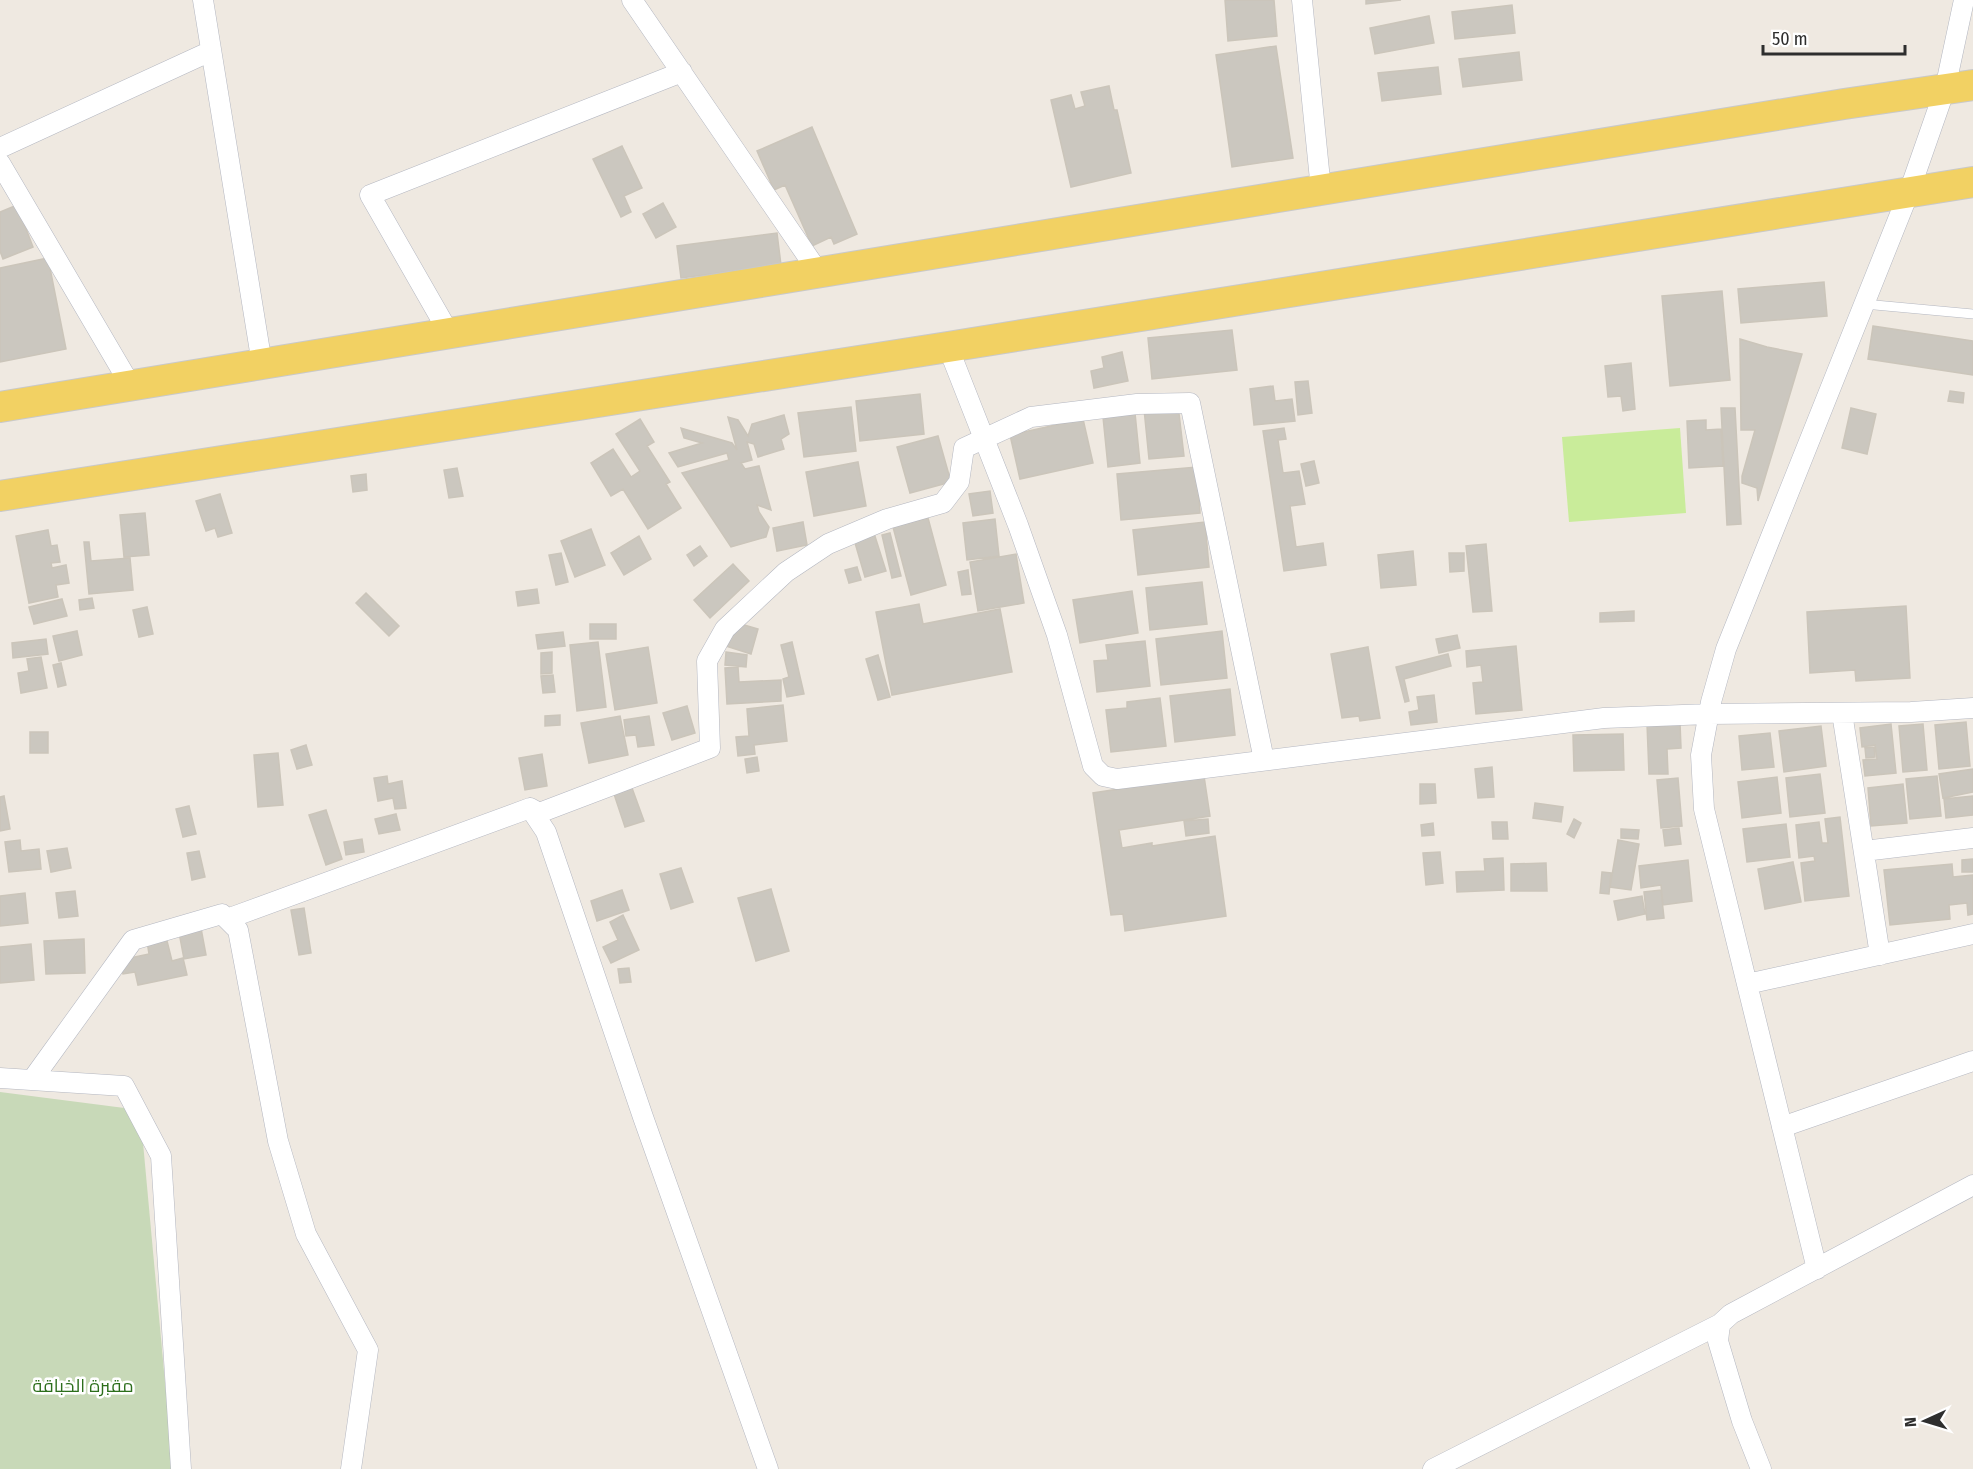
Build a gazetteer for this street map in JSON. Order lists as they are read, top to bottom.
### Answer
{
  "parks": ["مقبرة الخباقة"],
  "scale_bar": "50 m",
  "north": "left"
}
